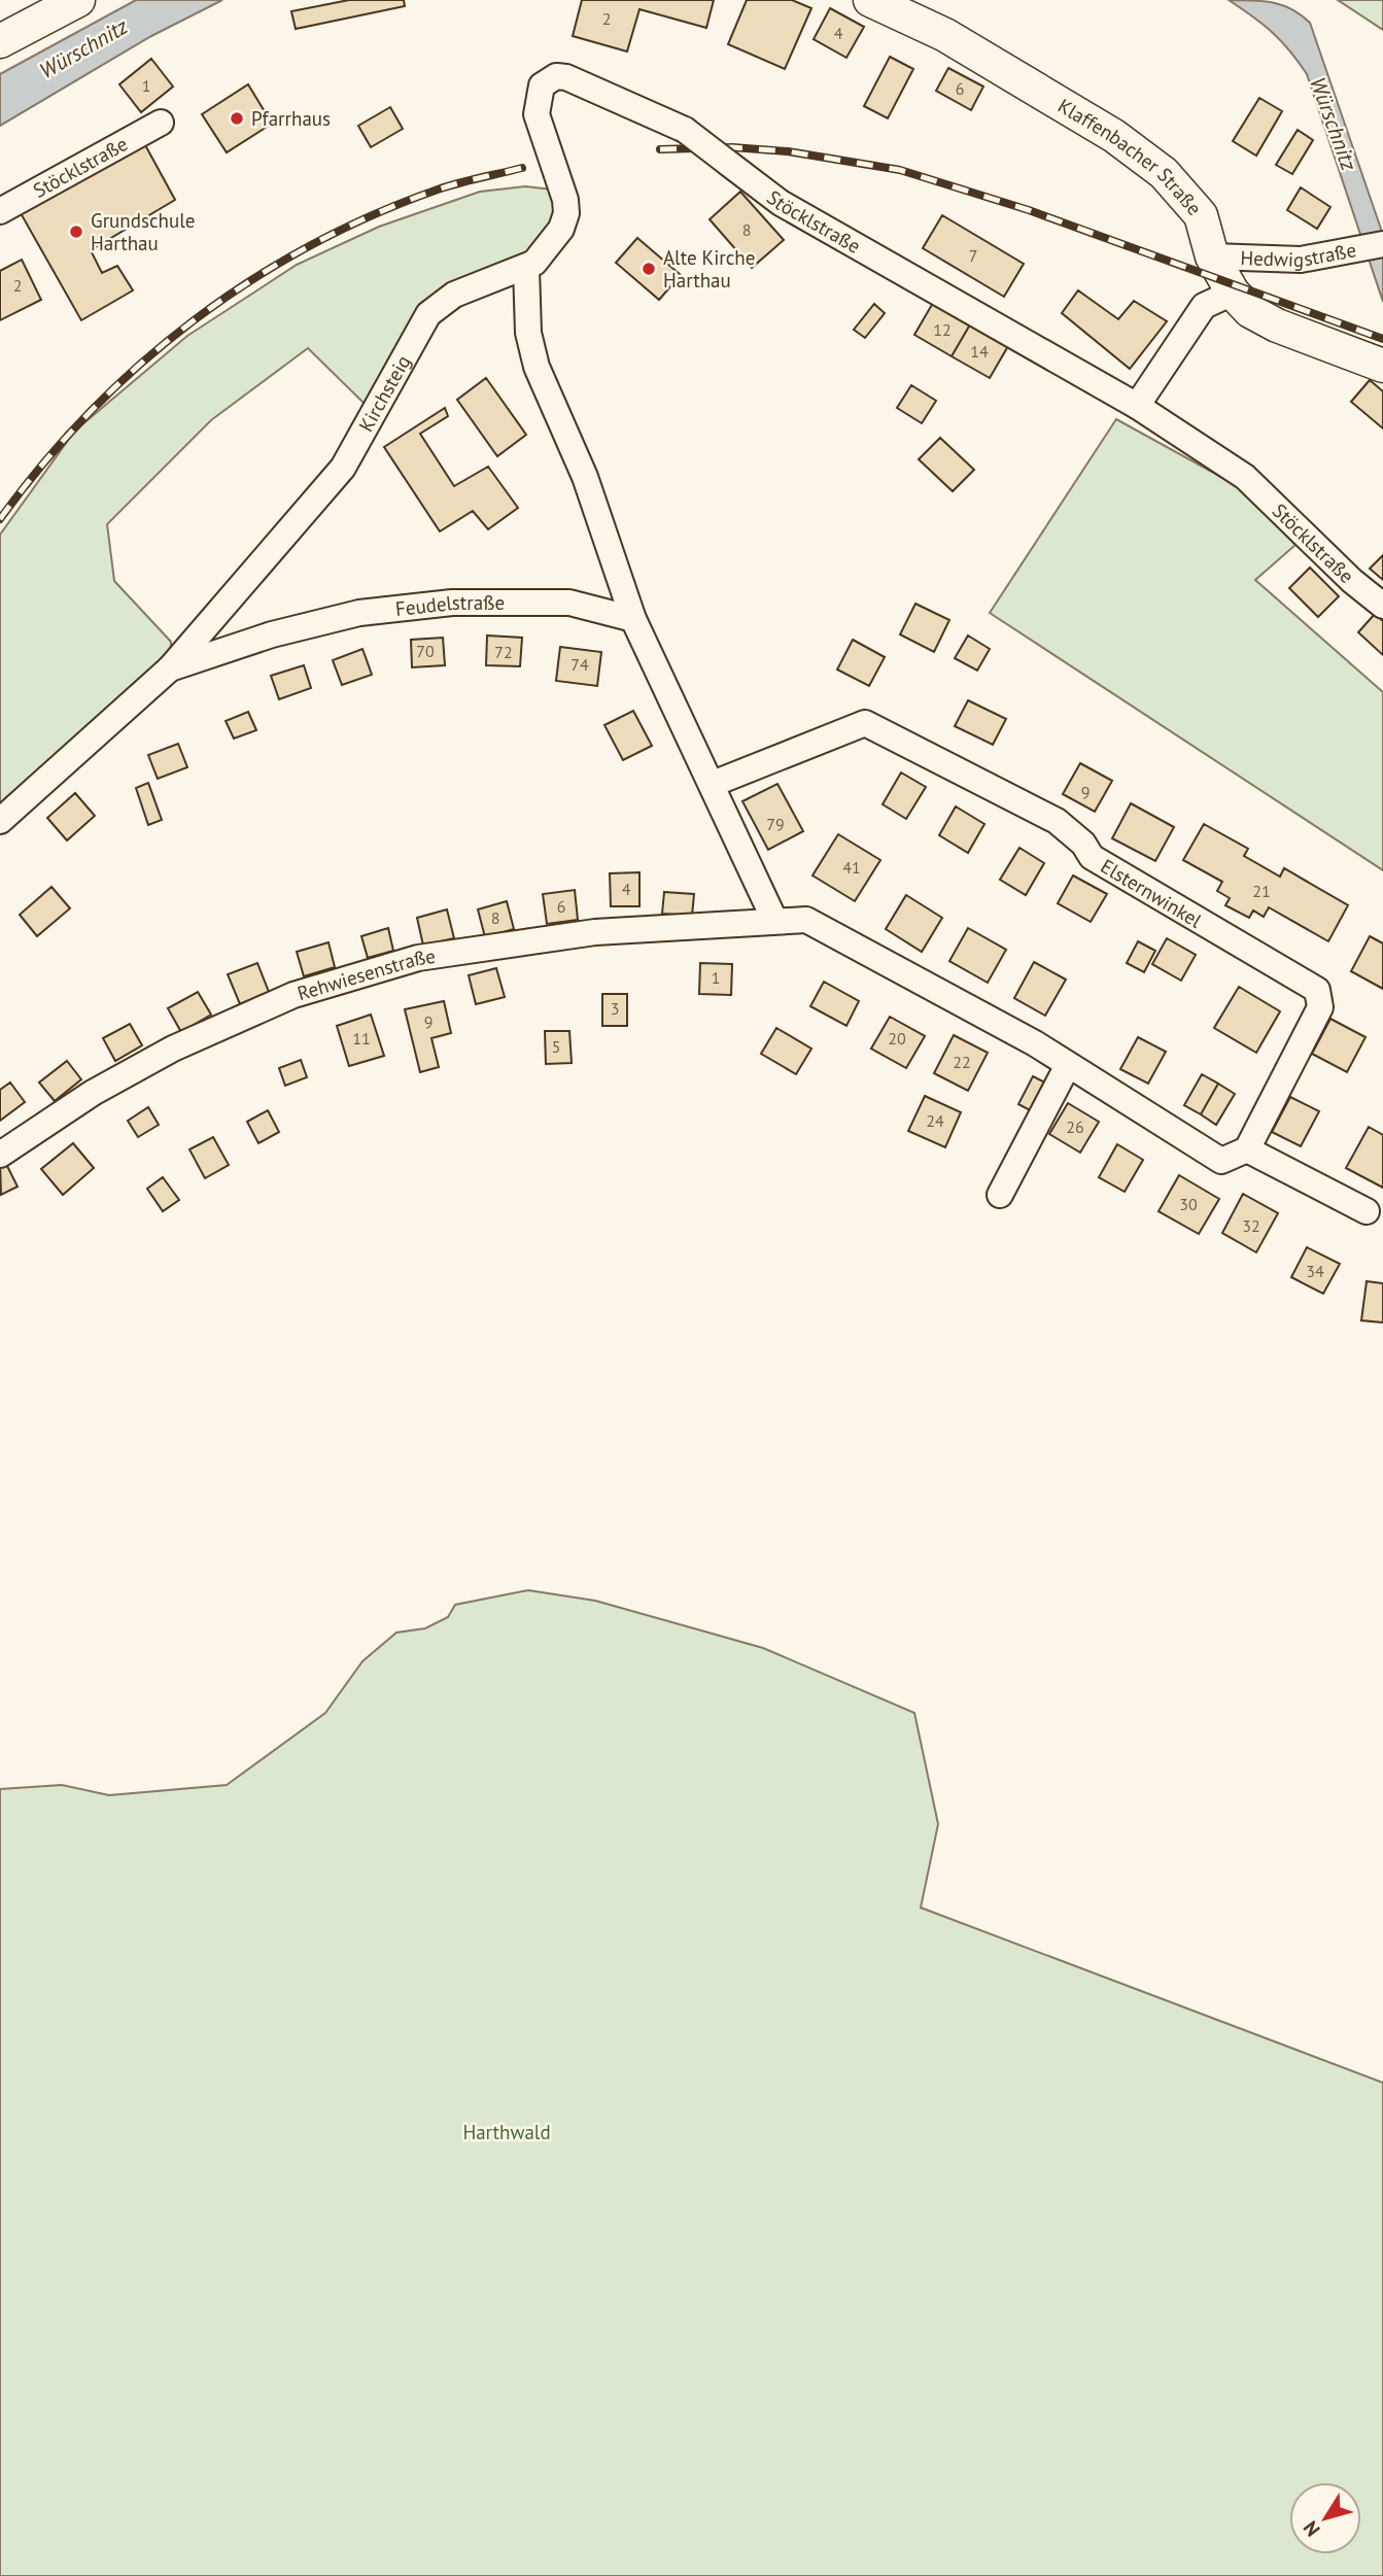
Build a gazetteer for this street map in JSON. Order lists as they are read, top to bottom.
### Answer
{
  "streets": {
    "main road": ["Klaffenbacher Straße"],
    "street": [
      "Stöcklstraße",
      "Hedwigstraße",
      "Kirchsteig",
      "Feudelstraße",
      "Elsternwinkel",
      "Rehwiesenstraße"
    ]
  },
  "crossings": [
    ["Klaffenbacher Straße", "Hedwigstraße"],
    ["Stöcklstraße", "Kirchsteig"],
    ["Kirchsteig", "Feudelstraße"]
  ],
  "water": ["Würschnitz"],
  "parks": ["Harthwald"],
  "places": ["Pfarrhaus", "Grundschule Harthau", "Alte Kirche Harthau"],
  "house_numbers": [
    "2",
    "4",
    "1",
    "6",
    "8",
    "7",
    "2",
    "12",
    "14",
    "70",
    "72",
    "74",
    "9",
    "79",
    "41",
    "4",
    "21",
    "6",
    "8",
    "1",
    "3",
    "9",
    "11",
    "20",
    "5",
    "22",
    "24",
    "26",
    "30",
    "32",
    "34"
  ],
  "north": "bottom left"
}
